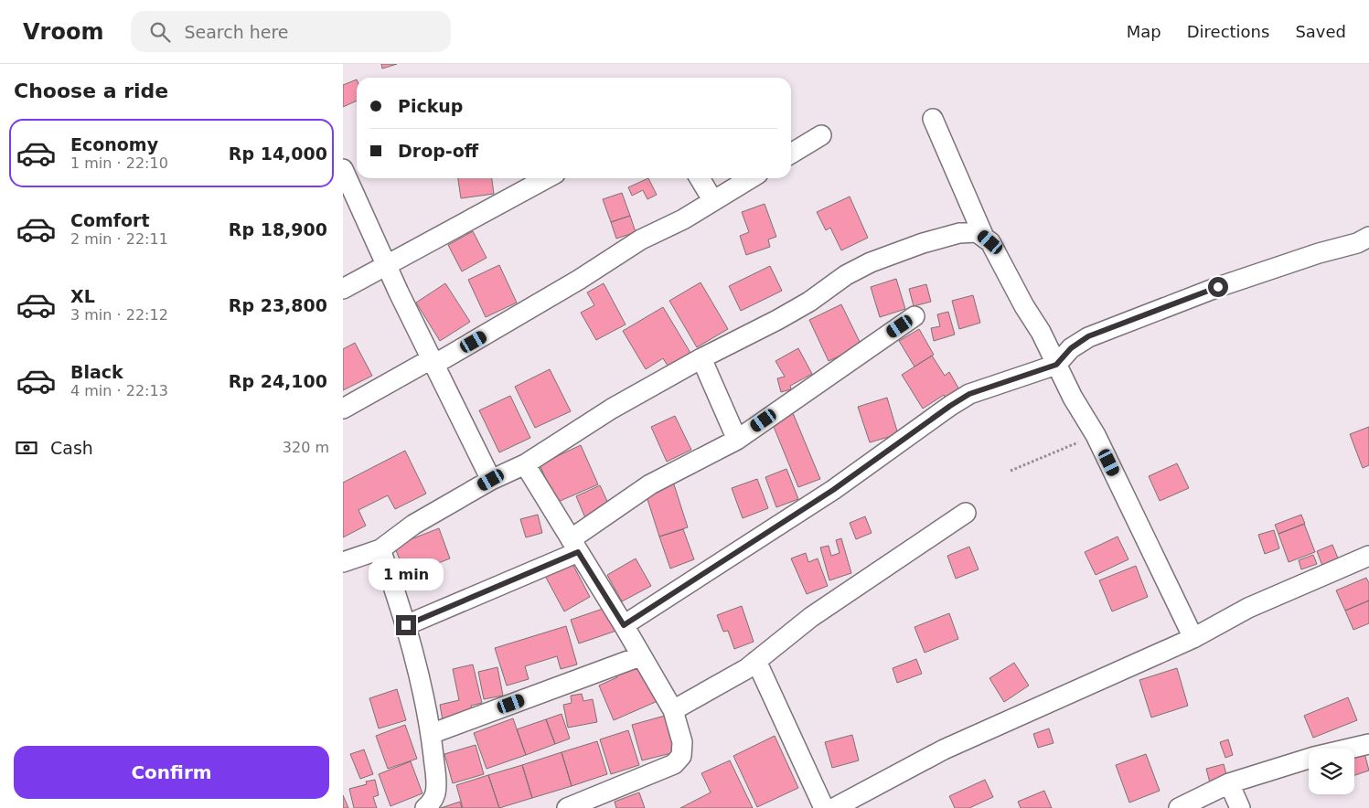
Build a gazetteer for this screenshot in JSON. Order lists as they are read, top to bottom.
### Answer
{
  "page": {
    "header": "Vroom",
    "search": "Search here",
    "nav": ["Map", "Directions", "Saved"],
    "heading": "Choose a ride",
    "banner": ["Pickup", "Drop-off"],
    "list": [
      {
        "name": "Economy",
        "note": "1 min · 22:10",
        "value": "Rp 14,000"
      },
      {
        "name": "Comfort",
        "note": "2 min · 22:11",
        "value": "Rp 18,900"
      },
      {
        "name": "XL",
        "note": "3 min · 22:12",
        "value": "Rp 23,800"
      },
      {
        "name": "Black",
        "note": "4 min · 22:13",
        "value": "Rp 24,100"
      }
    ],
    "pay": ["Cash", "320 m"],
    "bubble": "1 min",
    "buttons": "Confirm"
  }
}
